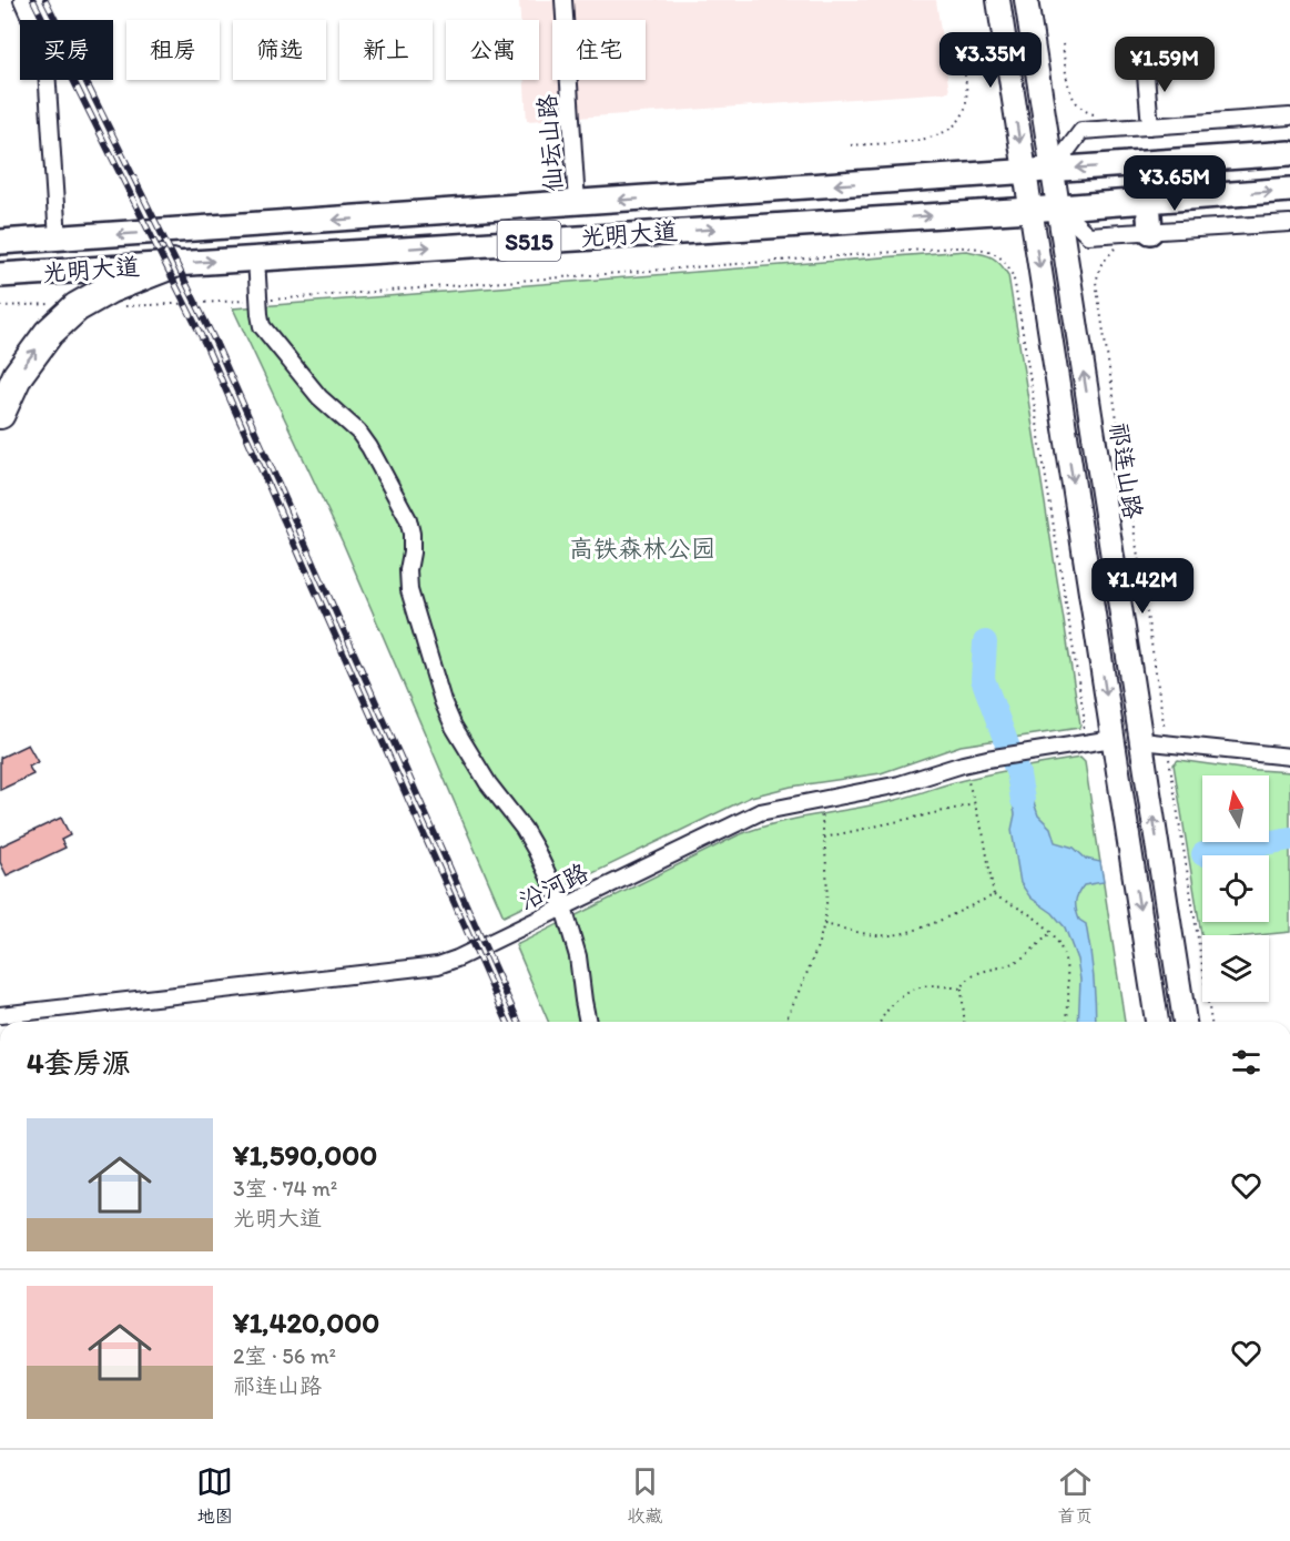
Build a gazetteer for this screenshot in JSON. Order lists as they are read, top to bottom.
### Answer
{
  "streets": {
    "main road": ["光明大道", "S515", "祁连山路"],
    "street": ["仙坛山路", "沿河路"]
  },
  "crossings": [
    ["仙坛山路", "光明大道"],
    ["光明大道", "祁连山路"]
  ],
  "parks": ["高铁森林公园"],
  "north": "top",
  "page": {
    "chip": [
      "买房",
      "租房",
      "筛选",
      "新上",
      "公寓",
      "住宅"
    ],
    "price": [
      "¥3.35M",
      "¥1.59M",
      "¥3.65M",
      "¥1.42M"
    ],
    "heading": "4套房源",
    "list": [
      {
        "name": "¥1,590,000",
        "note": "3室 · 74 m² · 光明大道"
      },
      {
        "name": "¥1,420,000",
        "note": "2室 · 56 m² · 祁连山路"
      }
    ],
    "tabs": ["地图", "收藏", "首页"]
  }
}
